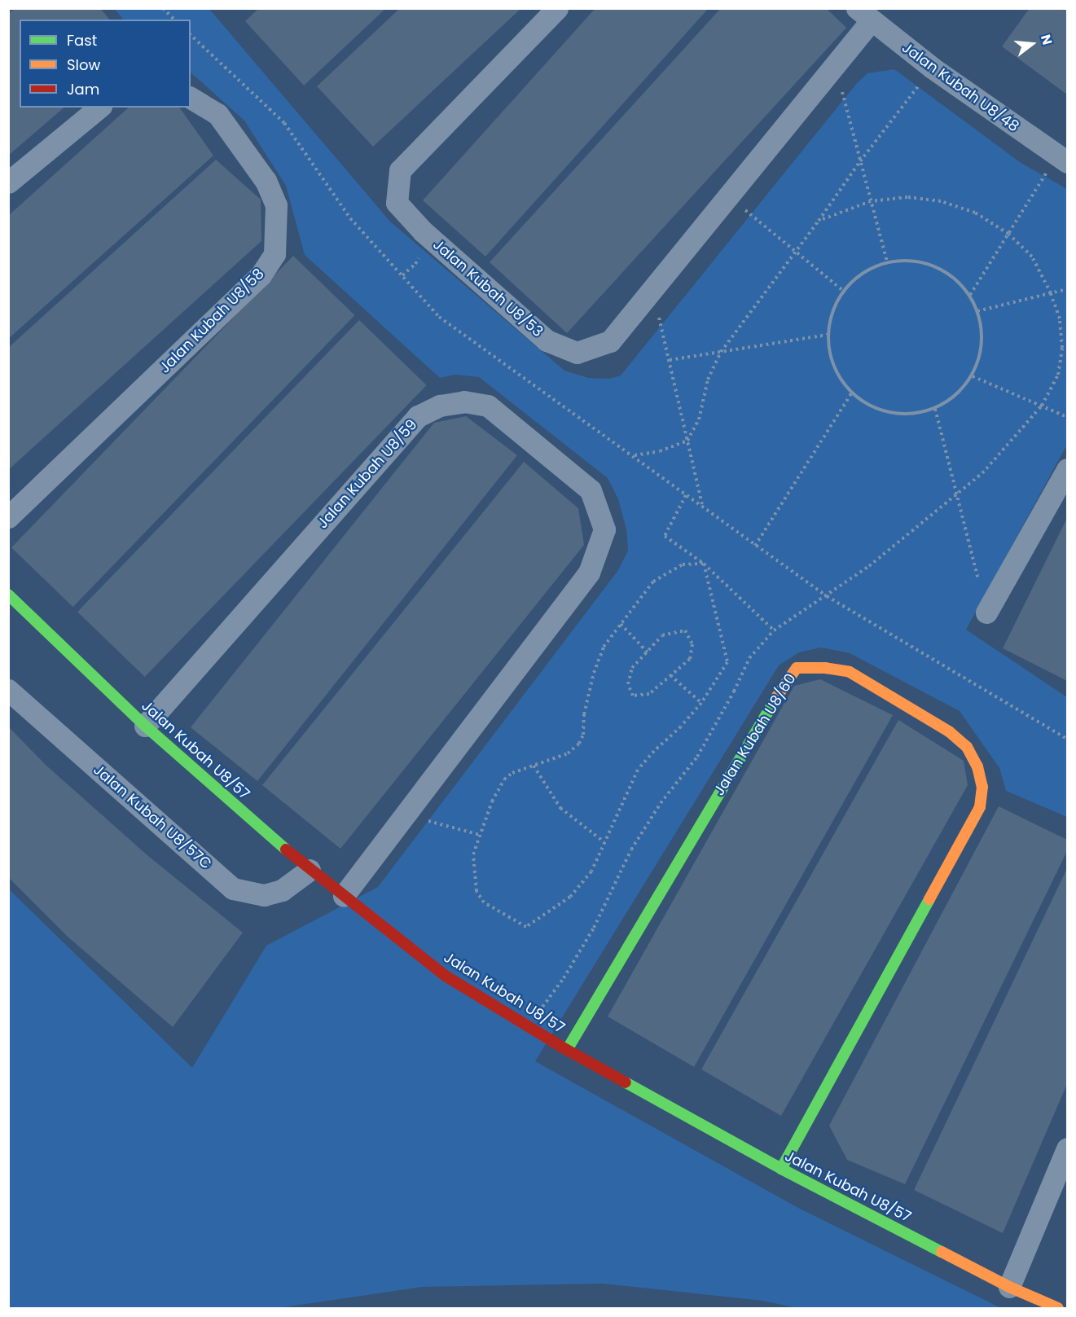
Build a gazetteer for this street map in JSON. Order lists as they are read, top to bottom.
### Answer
{
  "streets": {
    "street": [
      "Jalan Kubah U8/48",
      "Jalan Kubah U8/53",
      "Jalan Kubah U8/58",
      "Jalan Kubah U8/59",
      "Jalan Kubah U8/60",
      "Jalan Kubah U8/57",
      "Jalan Kubah U8/57C"
    ]
  },
  "crossings": [
    ["Jalan Kubah U8/48", "Jalan Kubah U8/53"],
    ["Jalan Kubah U8/59", "Jalan Kubah U8/57"],
    ["Jalan Kubah U8/60", "Jalan Kubah U8/57"],
    ["Jalan Kubah U8/57", "Jalan Kubah U8/57C"]
  ],
  "legend": ["Fast", "Slow", "Jam"],
  "north": "right"
}
